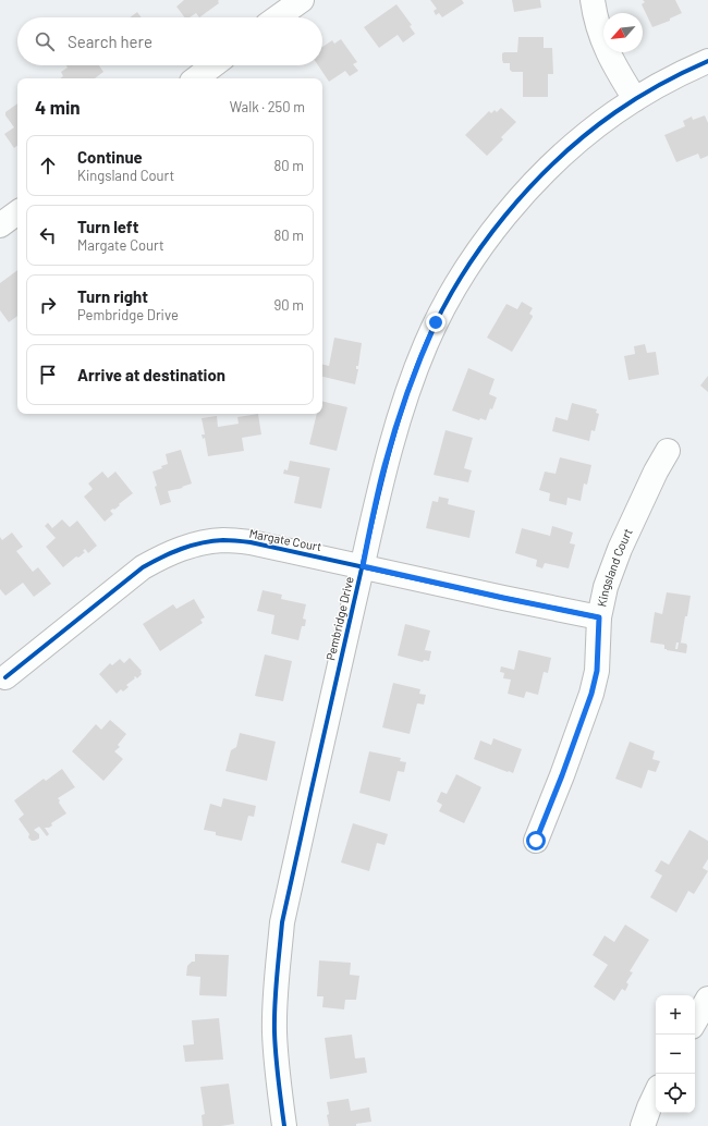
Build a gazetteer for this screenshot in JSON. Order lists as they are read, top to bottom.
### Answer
{
  "streets": {
    "street": ["Margate Court", "Kingsland Court", "Pembridge Drive"]
  },
  "crossings": [
    ["Margate Court", "Kingsland Court"],
    ["Margate Court", "Pembridge Drive"]
  ],
  "north": "bottom left",
  "page": {
    "search": "Search here",
    "heading": ["4 min", "Walk · 250 m"],
    "list": [
      ["Continue", "Kingsland Court", "80 m"],
      ["Turn left", "Margate Court", "80 m"],
      ["Turn right", "Pembridge Drive", "90 m"],
      "Arrive at destination"
    ],
    "map_buttons": ["+", "−"]
  }
}
